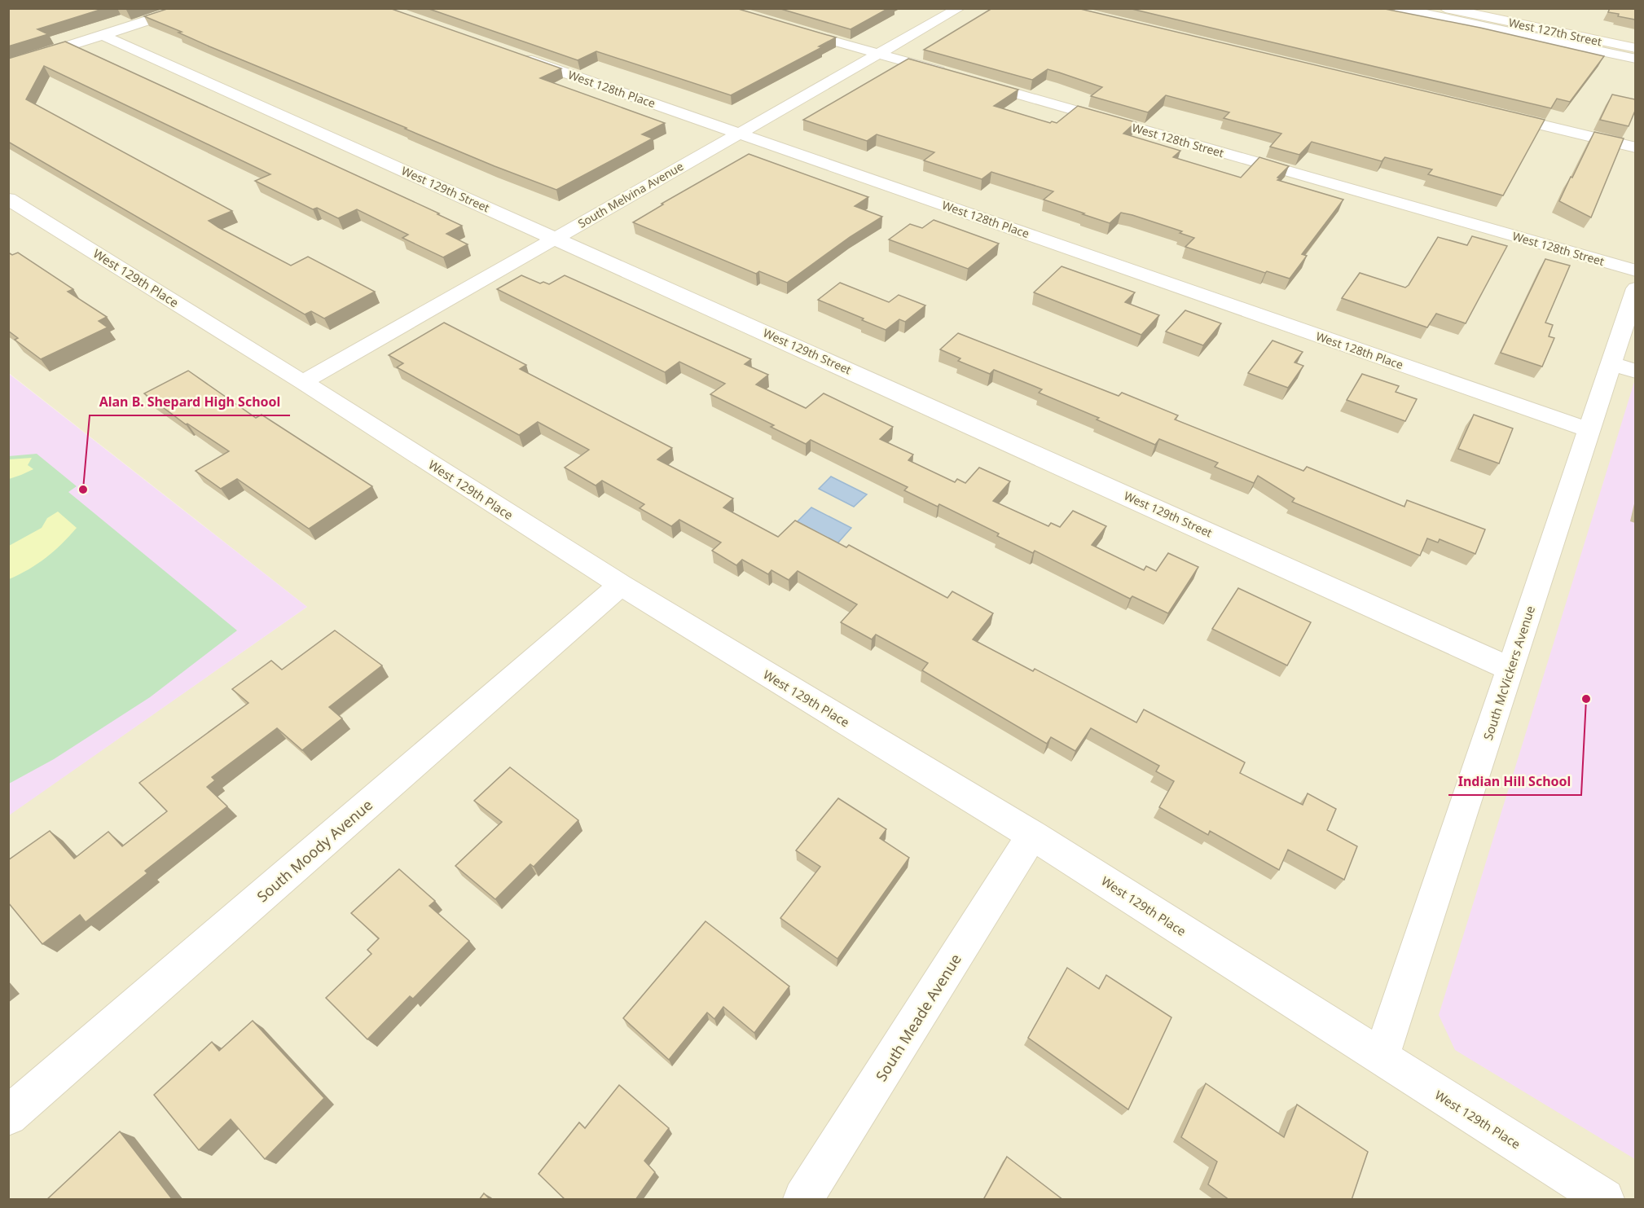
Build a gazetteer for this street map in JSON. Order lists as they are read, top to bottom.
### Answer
{
  "streets": {
    "street": [
      "West 127th Street",
      "West 128th Place",
      "West 128th Street",
      "West 129th Street",
      "South Melvina Avenue",
      "West 129th Place",
      "South McVickers Avenue",
      "South Moody Avenue",
      "South Meade Avenue"
    ]
  },
  "crossings": [
    ["West 128th Place", "South Melvina Avenue"],
    ["West 128th Place", "South McVickers Avenue"],
    ["West 129th Street", "South Melvina Avenue"],
    ["West 129th Street", "South McVickers Avenue"],
    ["South Melvina Avenue", "West 129th Place"],
    ["West 129th Place", "South McVickers Avenue"],
    ["West 129th Place", "South Moody Avenue"],
    ["West 129th Place", "South Meade Avenue"]
  ],
  "places": ["Alan B. Shepard High School", "Indian Hill School"]
}
